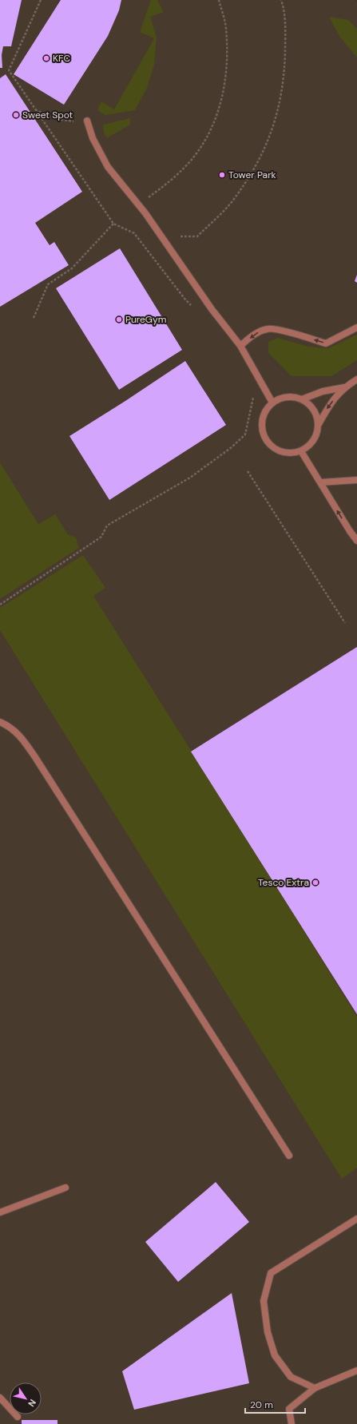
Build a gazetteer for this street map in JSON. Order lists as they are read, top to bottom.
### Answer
{
  "places": [
    "KFC",
    "Sweet Spot",
    "Tower Park",
    "PureGym",
    "Tesco Extra"
  ],
  "scale_bar": "20 m",
  "north": "bottom right"
}
